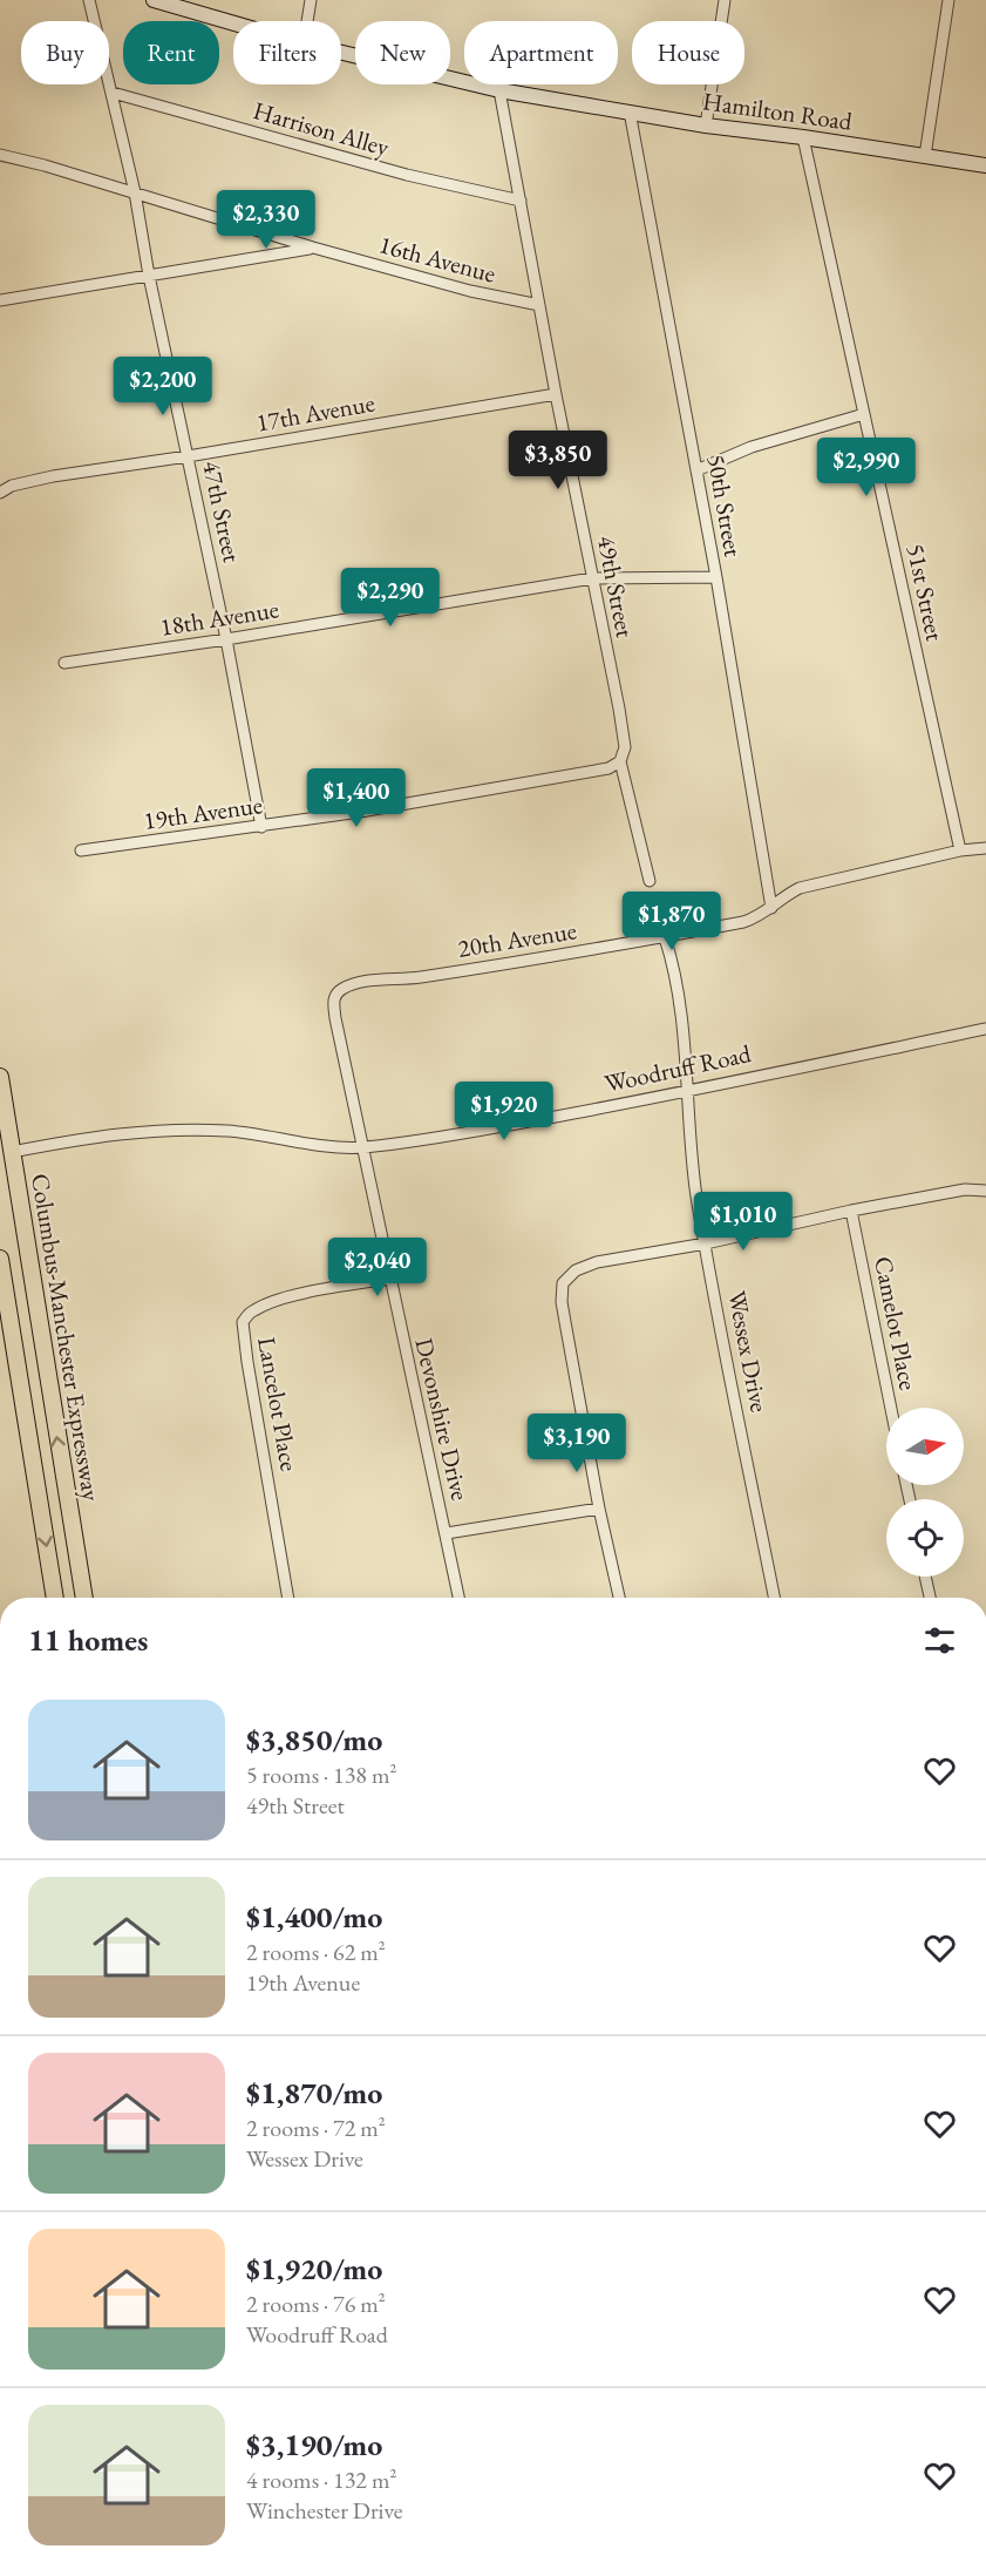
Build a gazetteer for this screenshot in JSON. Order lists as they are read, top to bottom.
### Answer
{
  "streets": {
    "main road": ["Columbus-Manchester Expressway"],
    "street": [
      "Hamilton Road",
      "Harrison Alley",
      "16th Avenue",
      "17th Avenue",
      "50th Street",
      "47th Street",
      "49th Street",
      "51st Street",
      "18th Avenue",
      "19th Avenue",
      "20th Avenue",
      "Woodruff Road",
      "Camelot Place",
      "Wessex Drive",
      "Lancelot Place",
      "Devonshire Drive"
    ]
  },
  "crossings": [
    ["Hamilton Road", "50th Street"],
    ["Hamilton Road", "49th Street"],
    ["Hamilton Road", "51st Street"],
    ["Harrison Alley", "47th Street"],
    ["Harrison Alley", "49th Street"],
    ["16th Avenue", "47th Street"],
    ["16th Avenue", "49th Street"],
    ["17th Avenue", "47th Street"],
    ["17th Avenue", "49th Street"],
    ["50th Street", "18th Avenue"],
    ["50th Street", "20th Avenue"],
    ["47th Street", "18th Avenue"],
    ["47th Street", "19th Avenue"],
    ["49th Street", "18th Avenue"],
    ["49th Street", "19th Avenue"],
    ["51st Street", "20th Avenue"],
    ["20th Avenue", "Wessex Drive"],
    ["20th Avenue", "Devonshire Drive"],
    ["Woodruff Road", "Columbus-Manchester Expressway"],
    ["Woodruff Road", "Wessex Drive"],
    ["Woodruff Road", "Devonshire Drive"],
    ["Lancelot Place", "Devonshire Drive"]
  ],
  "north": "right",
  "page": {
    "chip": [
      "Buy",
      "Rent",
      "Filters",
      "New",
      "Apartment",
      "House"
    ],
    "price": [
      "$2,330",
      "$2,200",
      "$3,850",
      "$2,990",
      "$2,290",
      "$1,400",
      "$1,870",
      "$1,920",
      "$1,010",
      "$2,040",
      "$3,190"
    ],
    "heading": "11 homes",
    "list": [
      {
        "name": "$3,850/mo",
        "note": "5 rooms · 138 m² · 49th Street"
      },
      {
        "name": "$1,400/mo",
        "note": "2 rooms · 62 m² · 19th Avenue"
      },
      {
        "name": "$1,870/mo",
        "note": "2 rooms · 72 m² · Wessex Drive"
      },
      {
        "name": "$1,920/mo",
        "note": "2 rooms · 76 m² · Woodruff Road"
      },
      {
        "name": "$3,190/mo",
        "note": "4 rooms · 132 m² · Winchester Drive"
      }
    ]
  }
}
